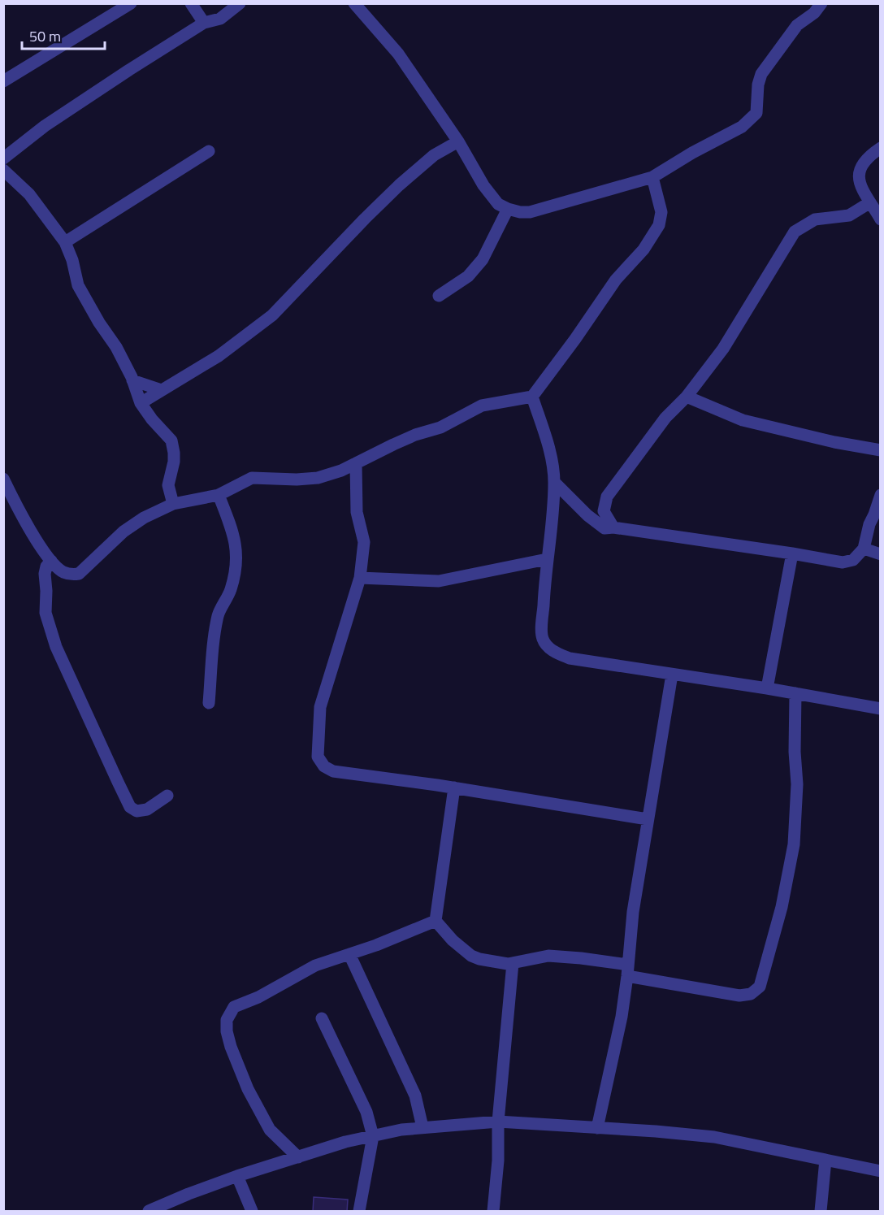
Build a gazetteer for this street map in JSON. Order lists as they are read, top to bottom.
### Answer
{
  "scale_bar": "50 m"
}
